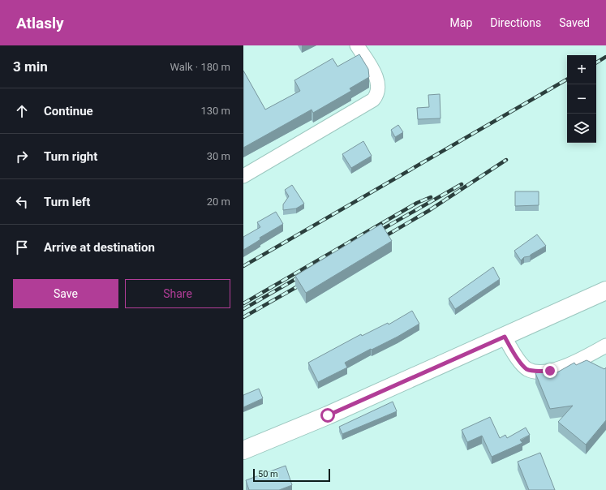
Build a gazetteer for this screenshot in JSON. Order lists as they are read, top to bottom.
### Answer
{
  "scale_bar": "50 m",
  "page": {
    "header": "Atlasly",
    "nav": ["Map", "Directions", "Saved"],
    "heading": ["3 min", "Walk · 180 m"],
    "map_buttons": ["+", "−"],
    "list": [
      ["Continue", "130 m"],
      ["Turn right", "30 m"],
      ["Turn left", "20 m"],
      "Arrive at destination"
    ],
    "buttons": ["Save", "Share"],
    "scale": "50 m"
  }
}
